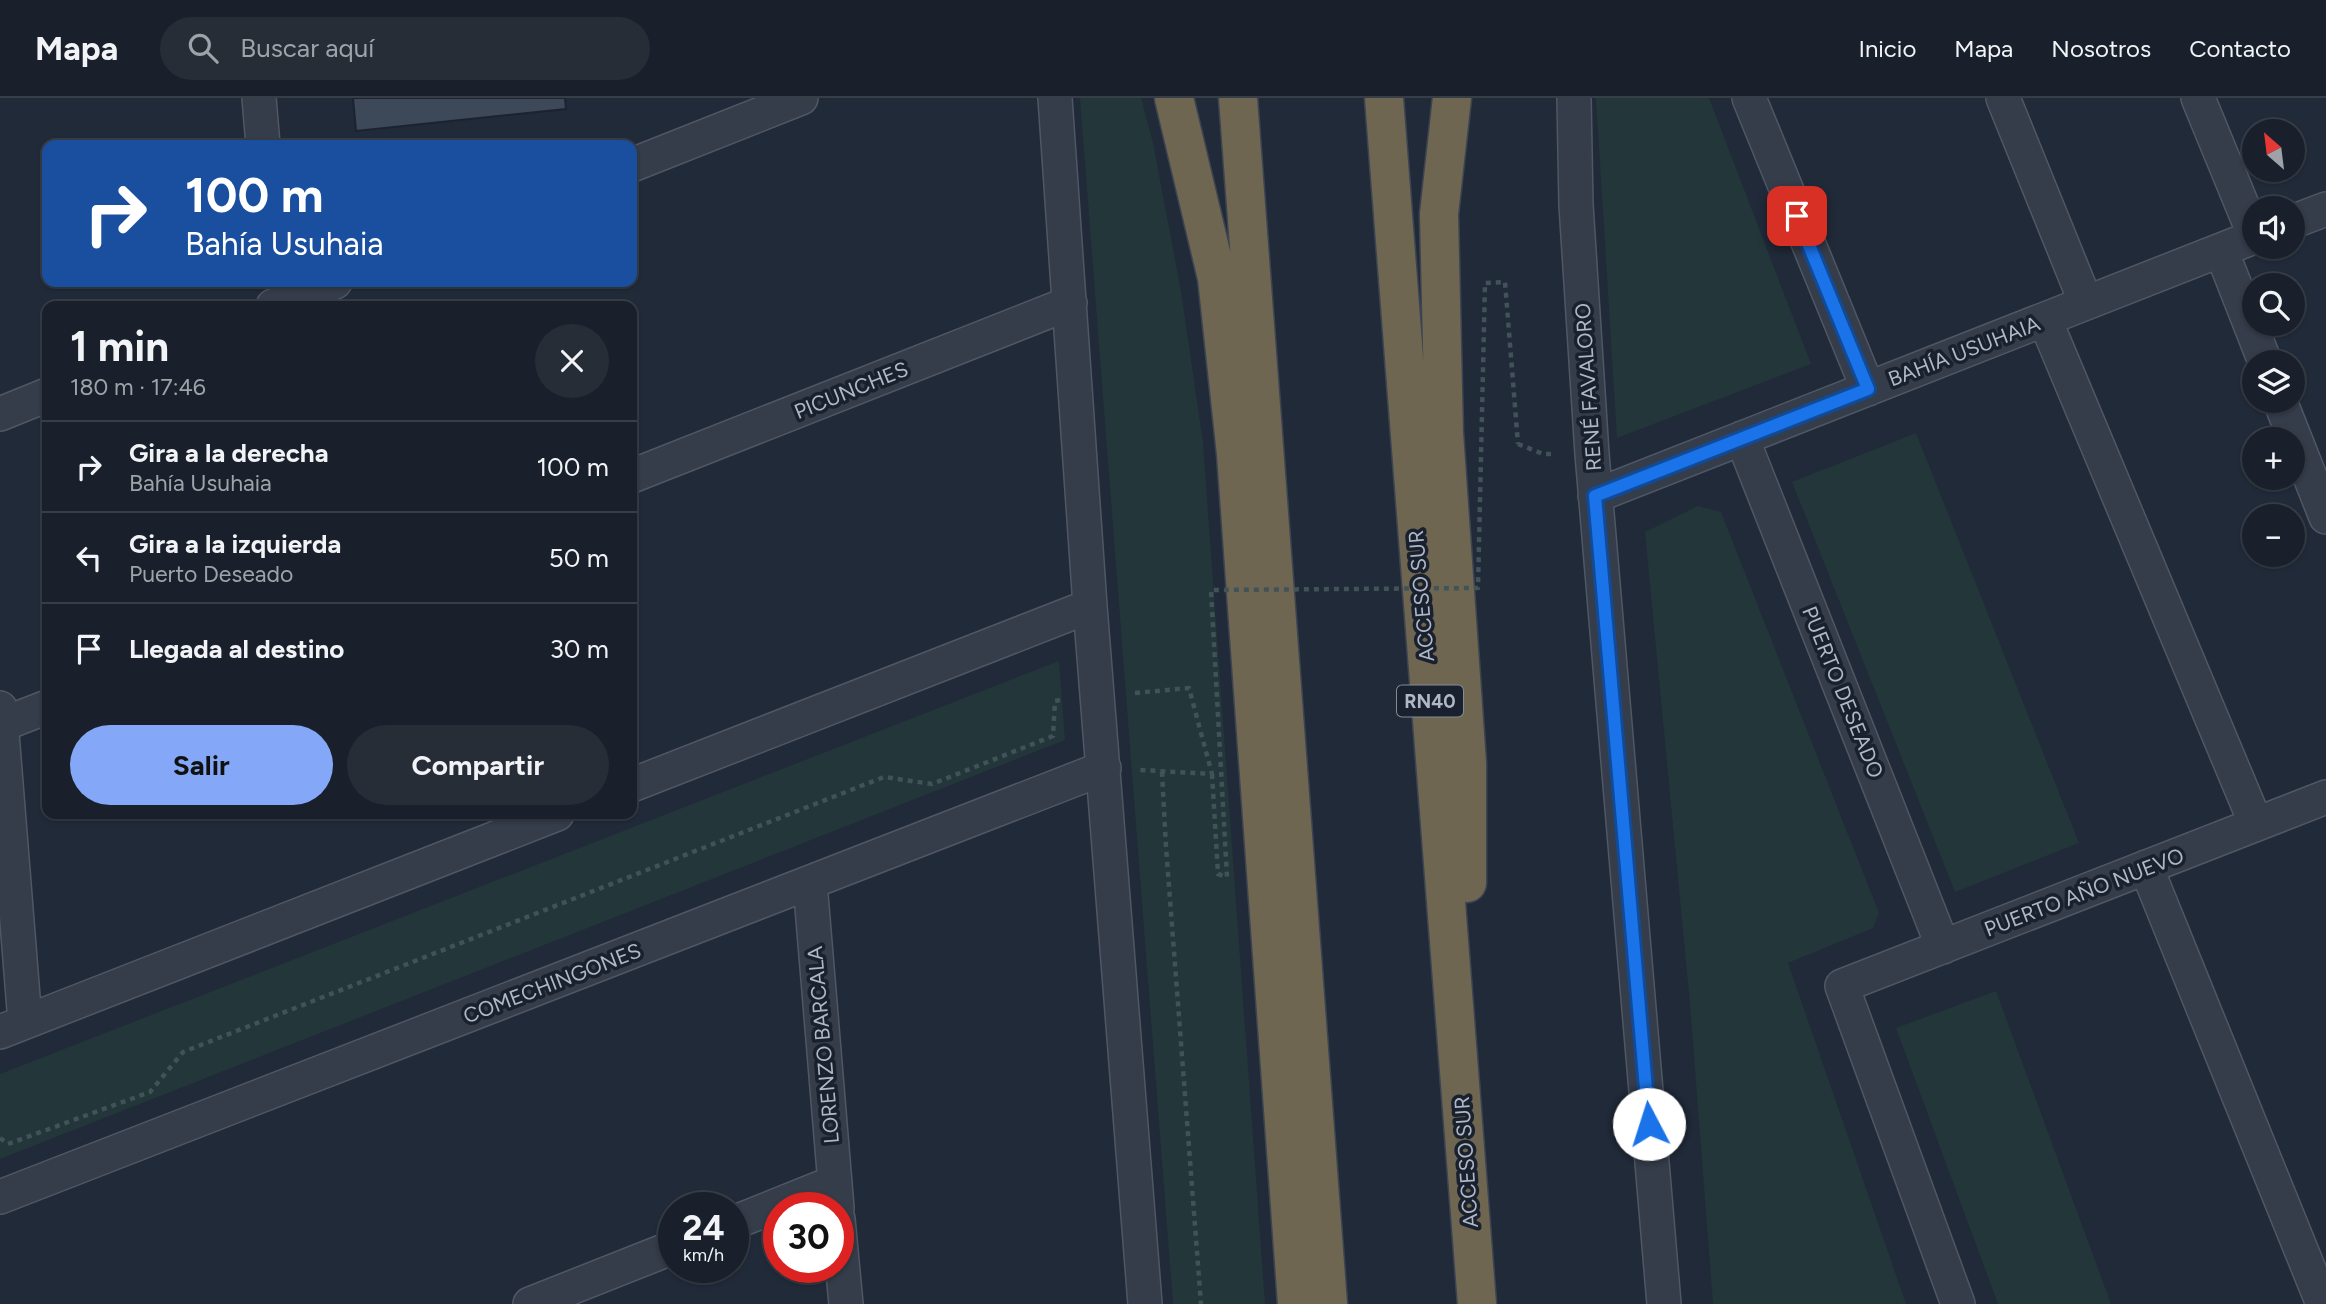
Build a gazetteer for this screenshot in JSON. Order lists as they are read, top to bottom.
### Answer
{
  "streets": {
    "highway": ["ACCESO SUR", "RN40"],
    "street": [
      "BAHÍA USUHAIA",
      "RENÉ FAVALORO",
      "PICUNCHES",
      "PUERTO DESEADO",
      "PUERTO AÑO NUEVO",
      "COMECHINGONES",
      "LORENZO BARCALA"
    ]
  },
  "crossings": [
    ["BAHÍA USUHAIA", "RENÉ FAVALORO"],
    ["BAHÍA USUHAIA", "PUERTO DESEADO"],
    ["PUERTO DESEADO", "PUERTO AÑO NUEVO"],
    ["COMECHINGONES", "LORENZO BARCALA"]
  ],
  "north": "top left",
  "page": {
    "header": "Mapa",
    "search": "Buscar aquí",
    "nav": [
      "Inicio",
      "Mapa",
      "Nosotros",
      "Contacto"
    ],
    "map_buttons": ["+", "−"],
    "turn": ["100 m", "Bahía Usuhaia"],
    "heading": ["1 min", "180 m · 17:46"],
    "list": [
      {
        "name": "Gira a la derecha",
        "note": "Bahía Usuhaia",
        "value": "100 m"
      },
      {
        "name": "Gira a la izquierda",
        "note": "Puerto Deseado",
        "value": "50 m"
      },
      {
        "name": "Llegada al destino",
        "value": "30 m"
      }
    ],
    "buttons": ["Salir", "Compartir"],
    "speed": "24 km/h",
    "limit": "30"
  }
}
